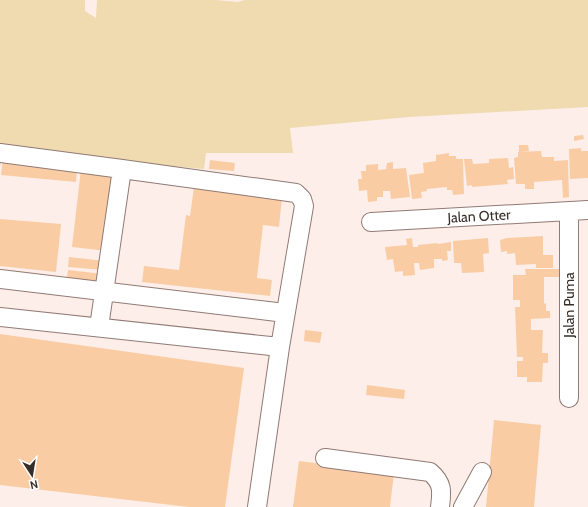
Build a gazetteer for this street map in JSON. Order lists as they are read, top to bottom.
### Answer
{
  "streets": {
    "street": ["Jalan Otter", "Jalan Puma"]
  },
  "crossings": [
    ["Jalan Otter", "Jalan Puma"]
  ],
  "north": "bottom"
}
